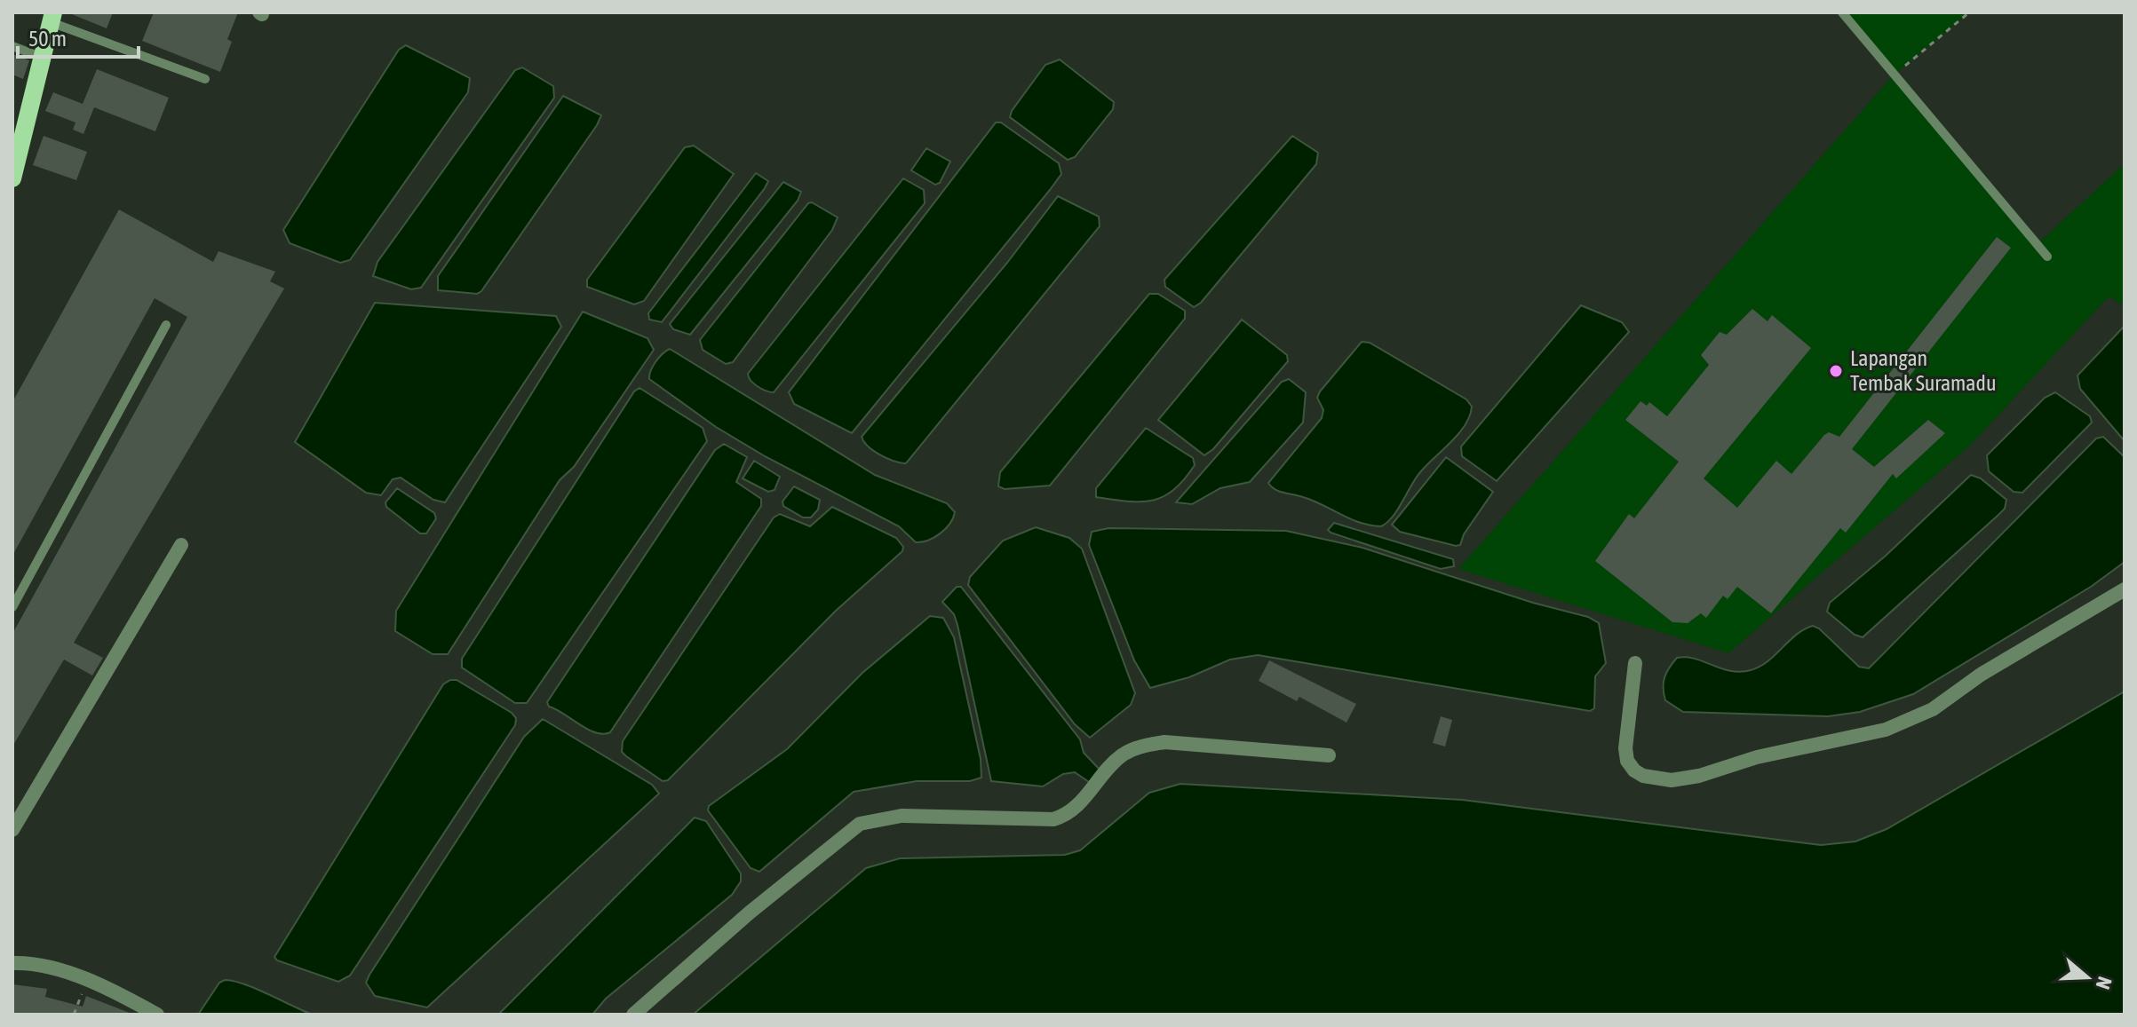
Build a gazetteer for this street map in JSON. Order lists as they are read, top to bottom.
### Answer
{
  "places": ["Lapangan Tembak Suramadu"],
  "scale_bar": "50 m",
  "north": "right"
}
